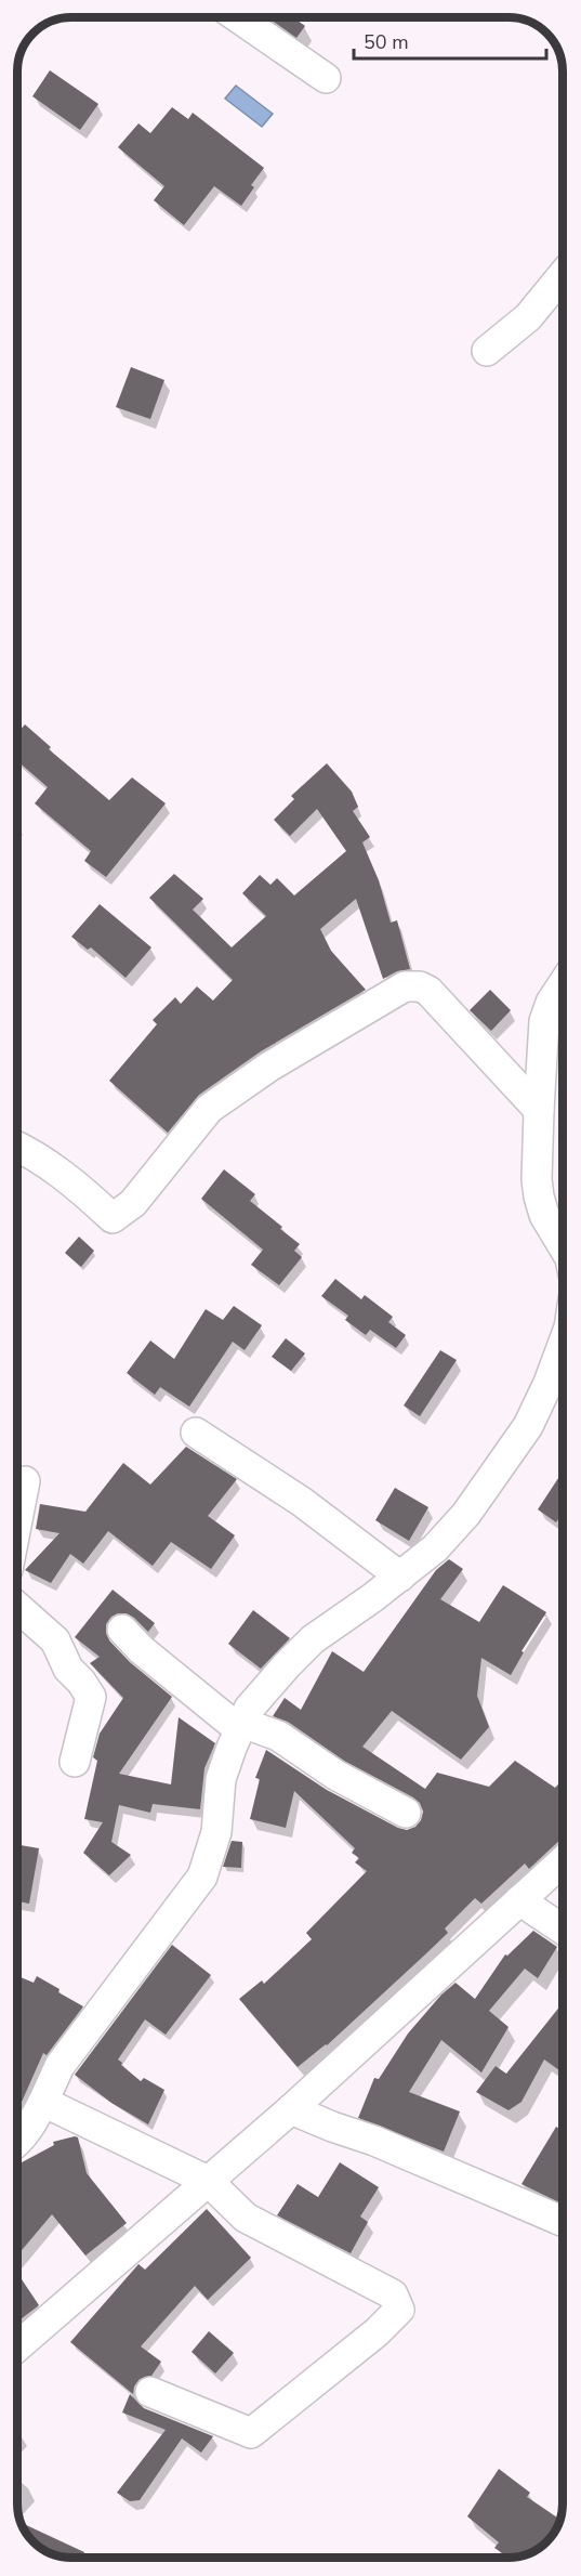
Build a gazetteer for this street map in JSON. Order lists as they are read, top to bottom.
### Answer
{
  "scale_bar": "50 m"
}
